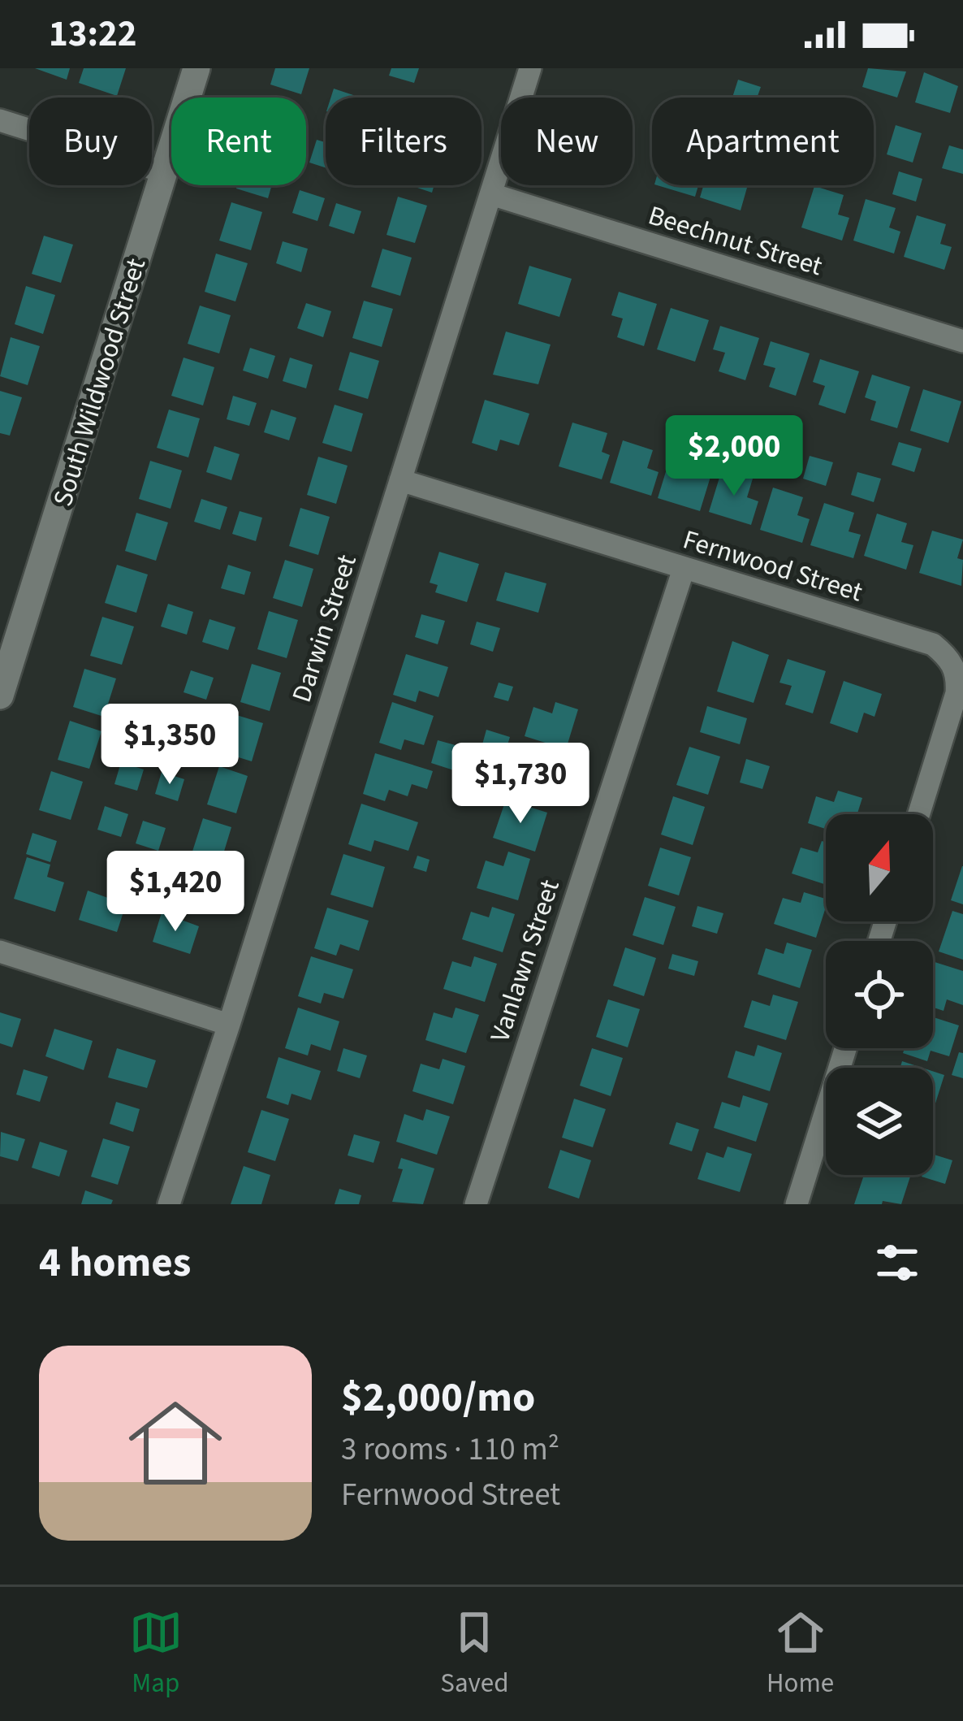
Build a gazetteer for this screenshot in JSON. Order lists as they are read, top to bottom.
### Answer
{
  "streets": {
    "street": [
      "Beechnut Street",
      "South Wildwood Street",
      "Fernwood Street",
      "Darwin Street",
      "Vanlawn Street"
    ]
  },
  "crossings": [
    ["Beechnut Street", "Darwin Street"],
    ["Fernwood Street", "Darwin Street"],
    ["Fernwood Street", "Vanlawn Street"]
  ],
  "north": "top",
  "page": {
    "status": "13:22",
    "chip": [
      "Buy",
      "Rent",
      "Filters",
      "New",
      "Apartment"
    ],
    "price": [
      "$2,000",
      "$1,350",
      "$1,730",
      "$1,420"
    ],
    "heading": "4 homes",
    "list": [
      {
        "name": "$2,000/mo",
        "note": "3 rooms · 110 m² · Fernwood Street"
      }
    ],
    "tabs": ["Map", "Saved", "Home"]
  }
}
